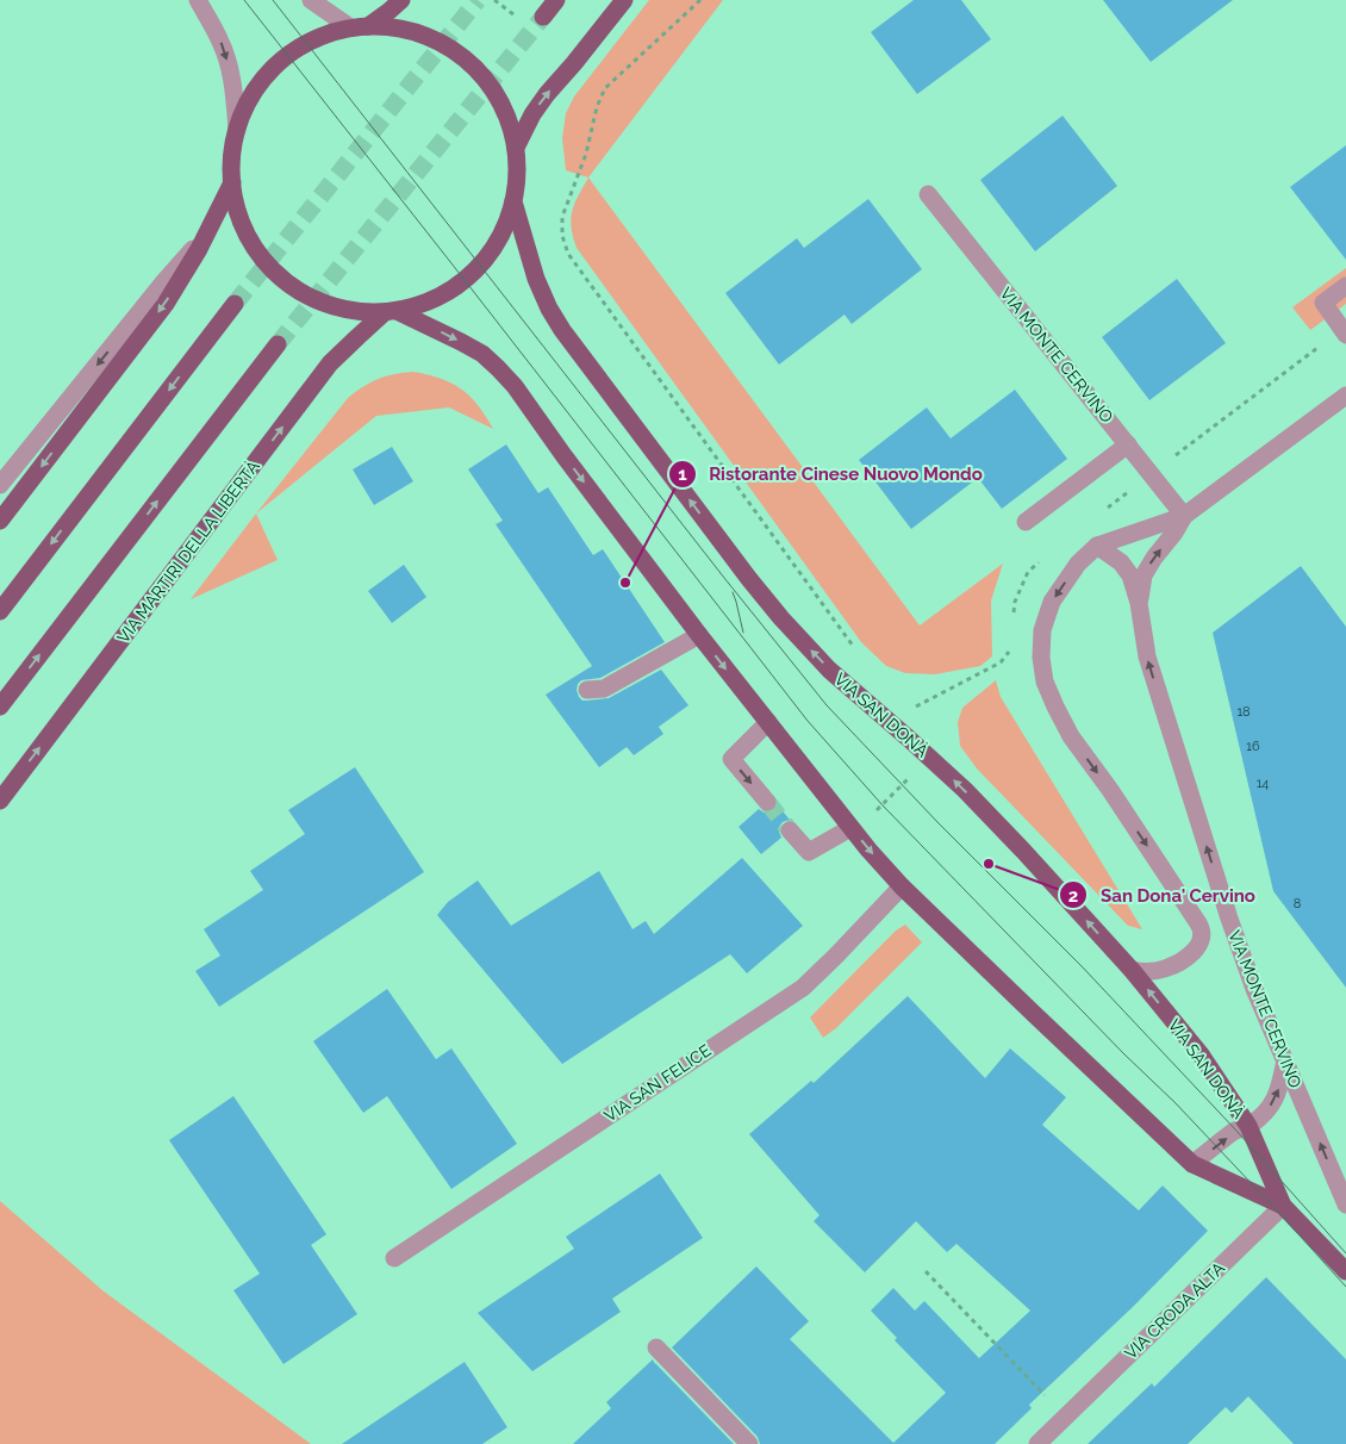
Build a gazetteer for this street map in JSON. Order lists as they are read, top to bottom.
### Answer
{
  "streets": {
    "main road": ["VIA MARTIRI DELLA LIBERTÀ", "VIA SAN DONÀ"],
    "street": ["VIA MONTE CERVINO", "VIA SAN FELICE", "VIA CRODA ALTA"]
  },
  "crossings": [
    ["VIA MONTE CERVINO", "VIA SAN DONÀ"],
    ["VIA MARTIRI DELLA LIBERTÀ", "VIA SAN DONÀ"],
    ["VIA SAN DONÀ", "VIA SAN FELICE"],
    ["VIA SAN DONÀ", "VIA CRODA ALTA"]
  ],
  "places": ["Ristorante Cinese Nuovo Mondo", "San Dona' Cervino"],
  "house_numbers": [
    "18",
    "16",
    "14",
    "8"
  ]
}
